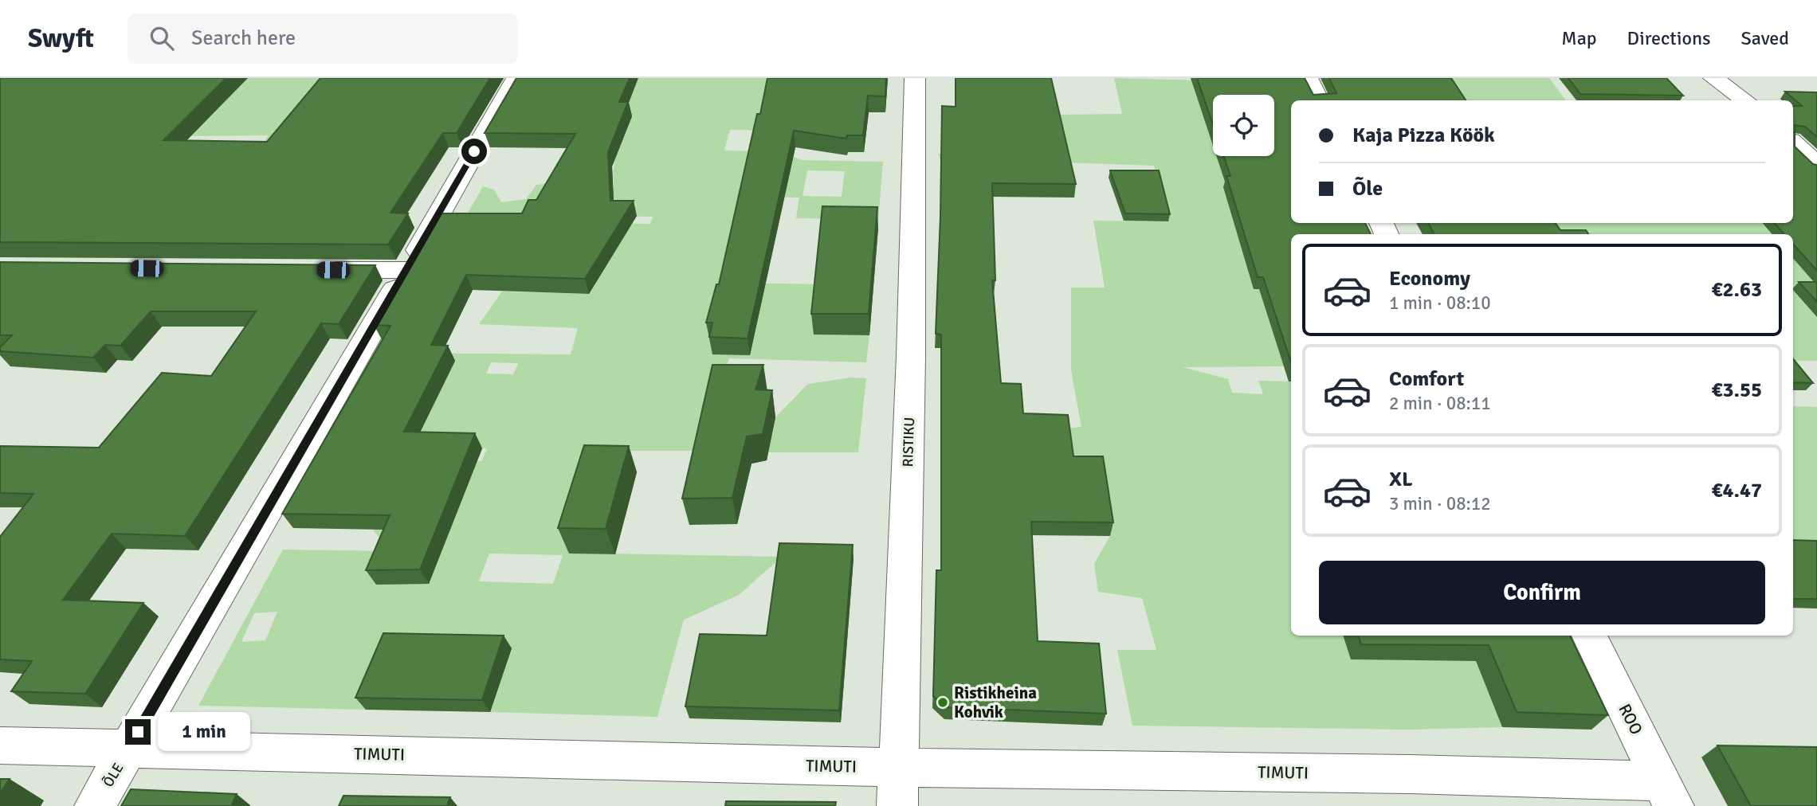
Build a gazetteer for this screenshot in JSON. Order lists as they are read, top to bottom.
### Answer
{
  "streets": {
    "street": [
      "RISTIKU",
      "ROO",
      "TIMUTI",
      "ÕLE"
    ]
  },
  "crossings": [
    ["RISTIKU", "TIMUTI"],
    ["ROO", "TIMUTI"],
    ["TIMUTI", "ÕLE"]
  ],
  "places": ["Ristikheina Kohvik"],
  "page": {
    "header": "Swyft",
    "search": "Search here",
    "nav": ["Map", "Directions", "Saved"],
    "banner": ["Kaja Pizza Köök", "Õle"],
    "list": [
      {
        "name": "Economy",
        "note": "1 min · 08:10",
        "value": "€2.63"
      },
      {
        "name": "Comfort",
        "note": "2 min · 08:11",
        "value": "€3.55"
      },
      {
        "name": "XL",
        "note": "3 min · 08:12",
        "value": "€4.47"
      }
    ],
    "buttons": "Confirm",
    "bubble": "1 min"
  }
}
